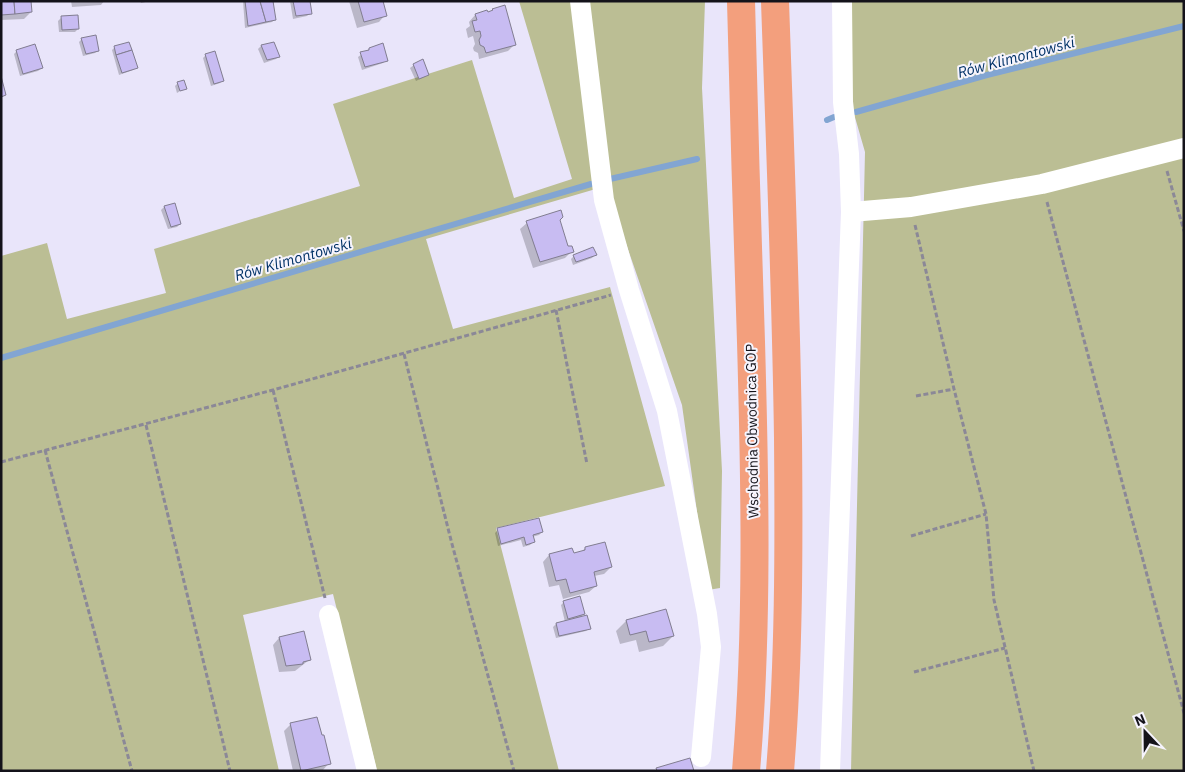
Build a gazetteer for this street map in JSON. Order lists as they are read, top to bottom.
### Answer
{
  "streets": {
    "highway": ["Wschodnia Obwodnica GOP"]
  },
  "water": ["Rów Klimontowski"],
  "north": "top"
}
